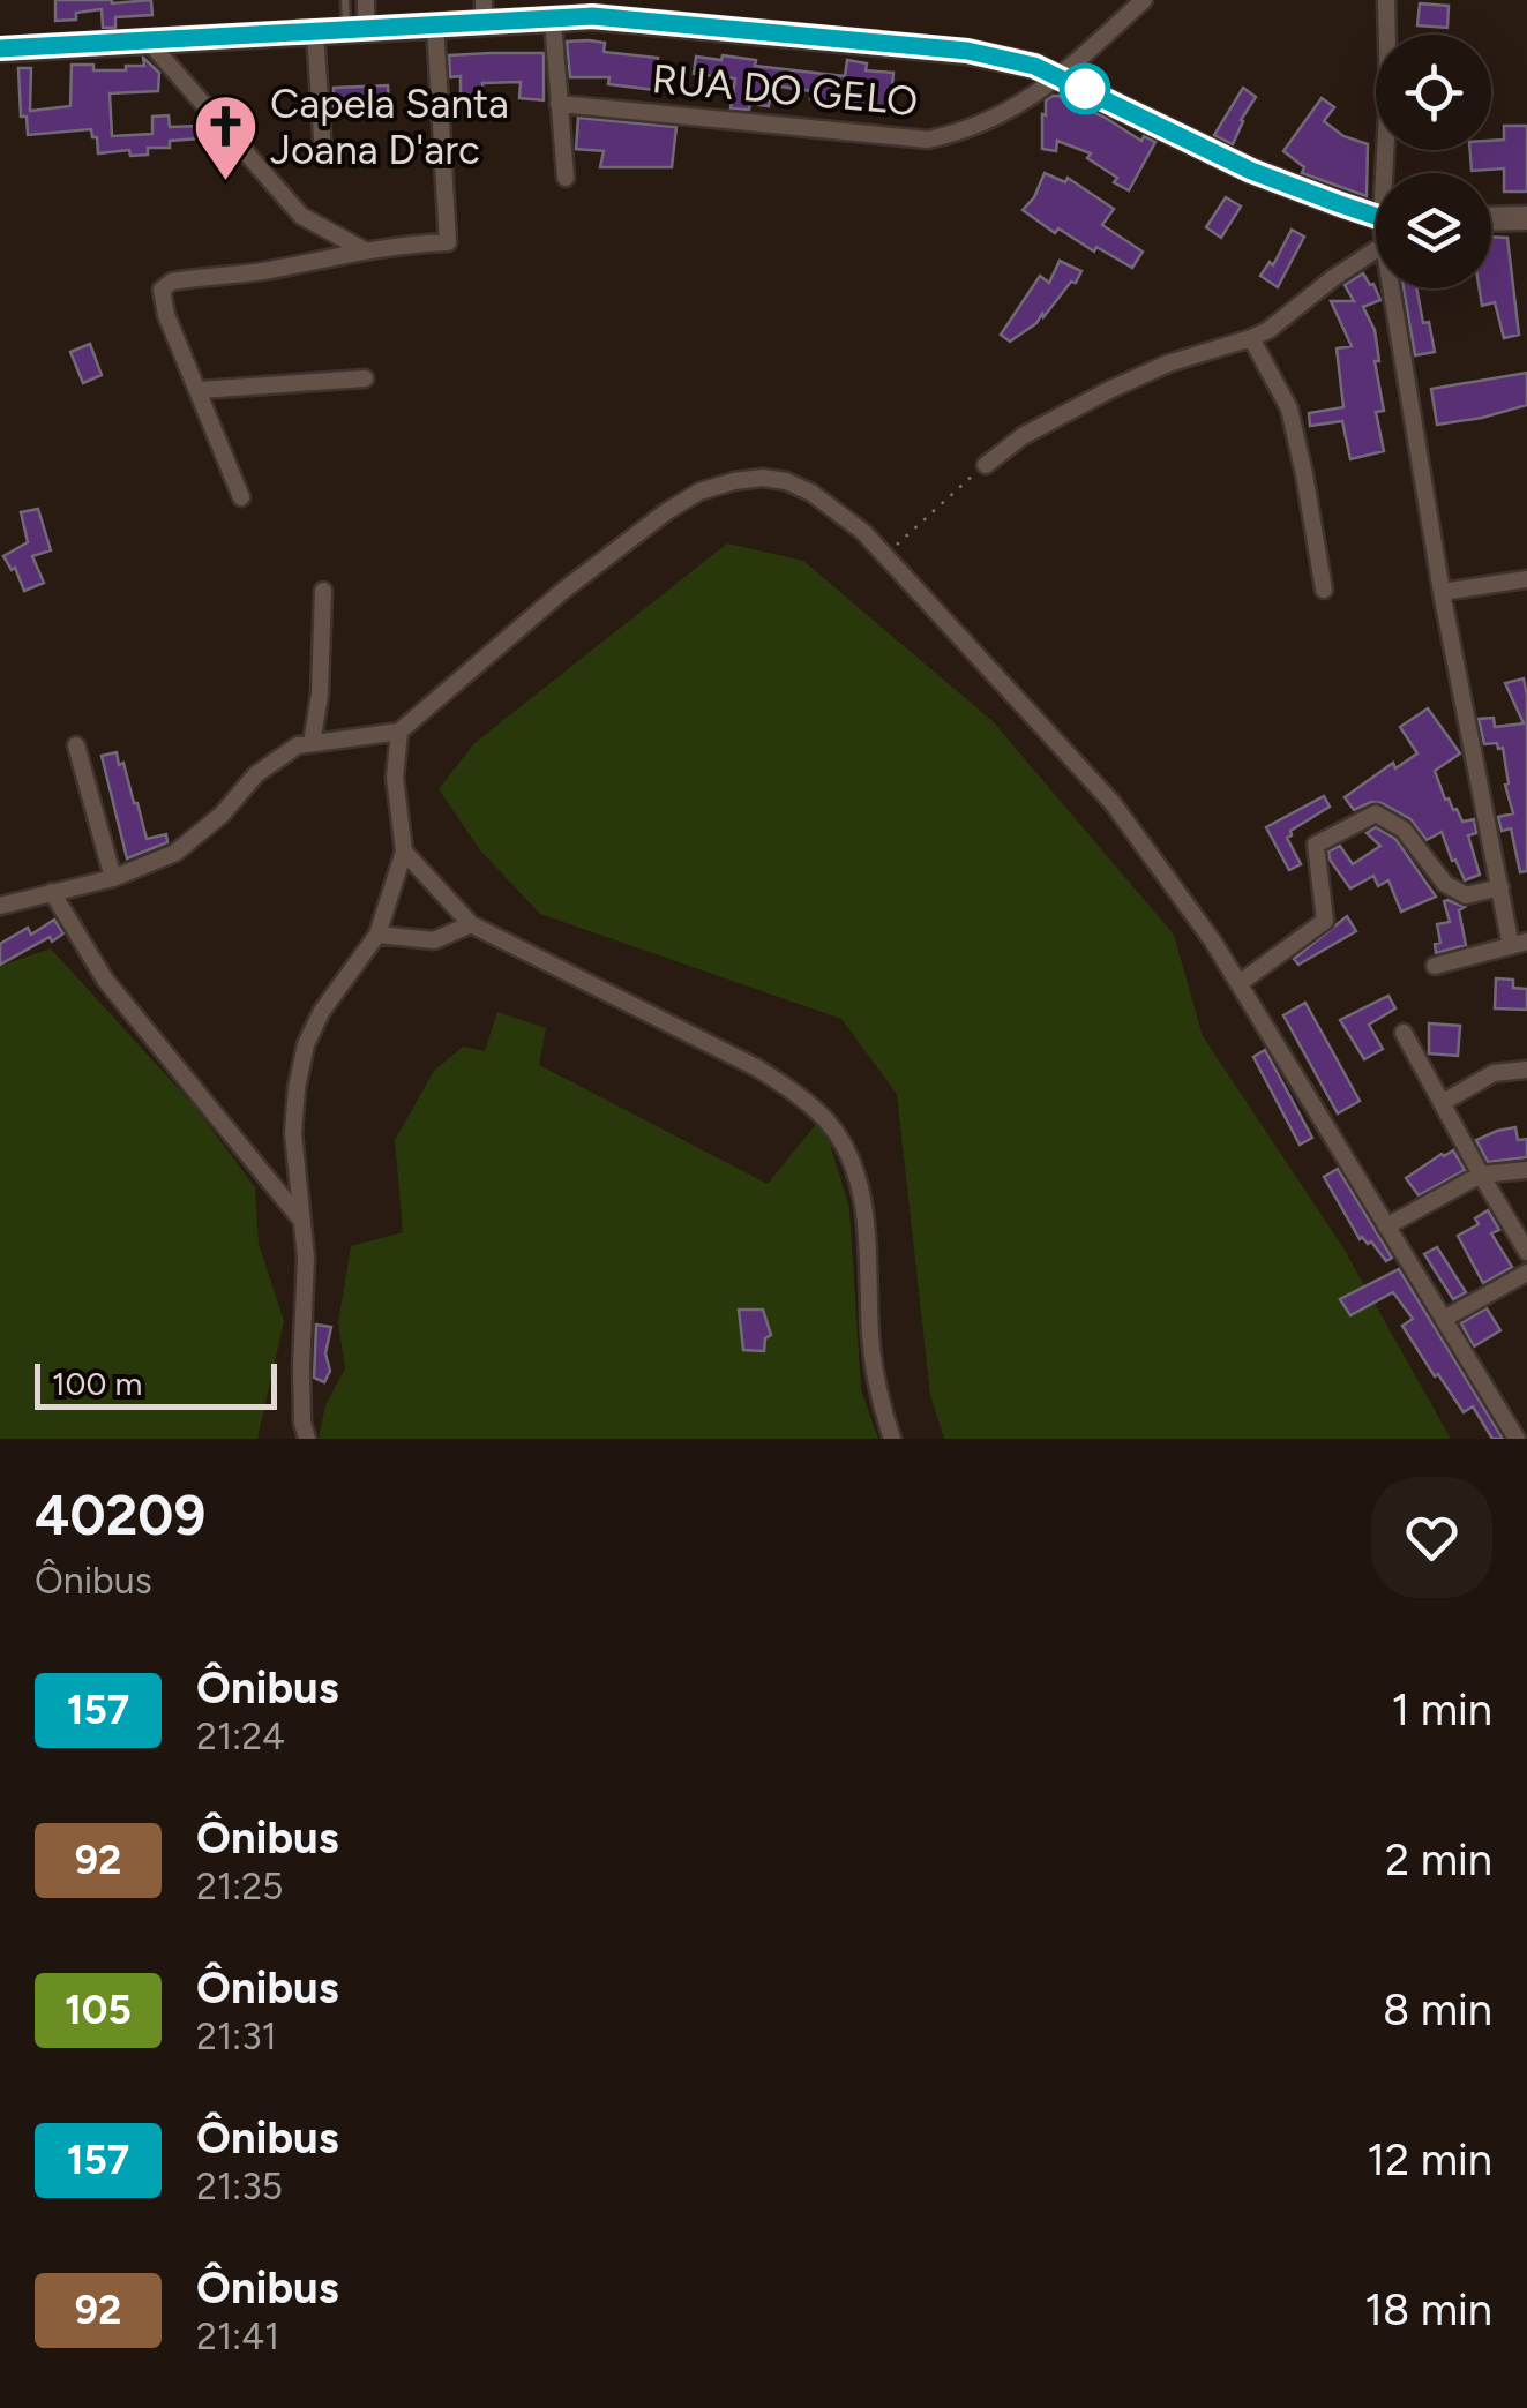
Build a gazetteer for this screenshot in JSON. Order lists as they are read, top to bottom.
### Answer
{
  "streets": {
    "street": ["RUA DO GELO"]
  },
  "places": {
    "church": ["Capela Santa Joana D'arc"]
  },
  "lines": ["bus line 157"],
  "scale_bar": "100 m",
  "page": {
    "scale": "100 m",
    "heading": ["40209", "Ônibus"],
    "list": [
      {
        "mark": "157",
        "name": "Ônibus",
        "note": "21:24",
        "value": "1 min"
      },
      {
        "mark": "92",
        "name": "Ônibus",
        "note": "21:25",
        "value": "2 min"
      },
      {
        "mark": "105",
        "name": "Ônibus",
        "note": "21:31",
        "value": "8 min"
      },
      {
        "mark": "157",
        "name": "Ônibus",
        "note": "21:35",
        "value": "12 min"
      },
      {
        "mark": "92",
        "name": "Ônibus",
        "note": "21:41",
        "value": "18 min"
      }
    ]
  }
}
